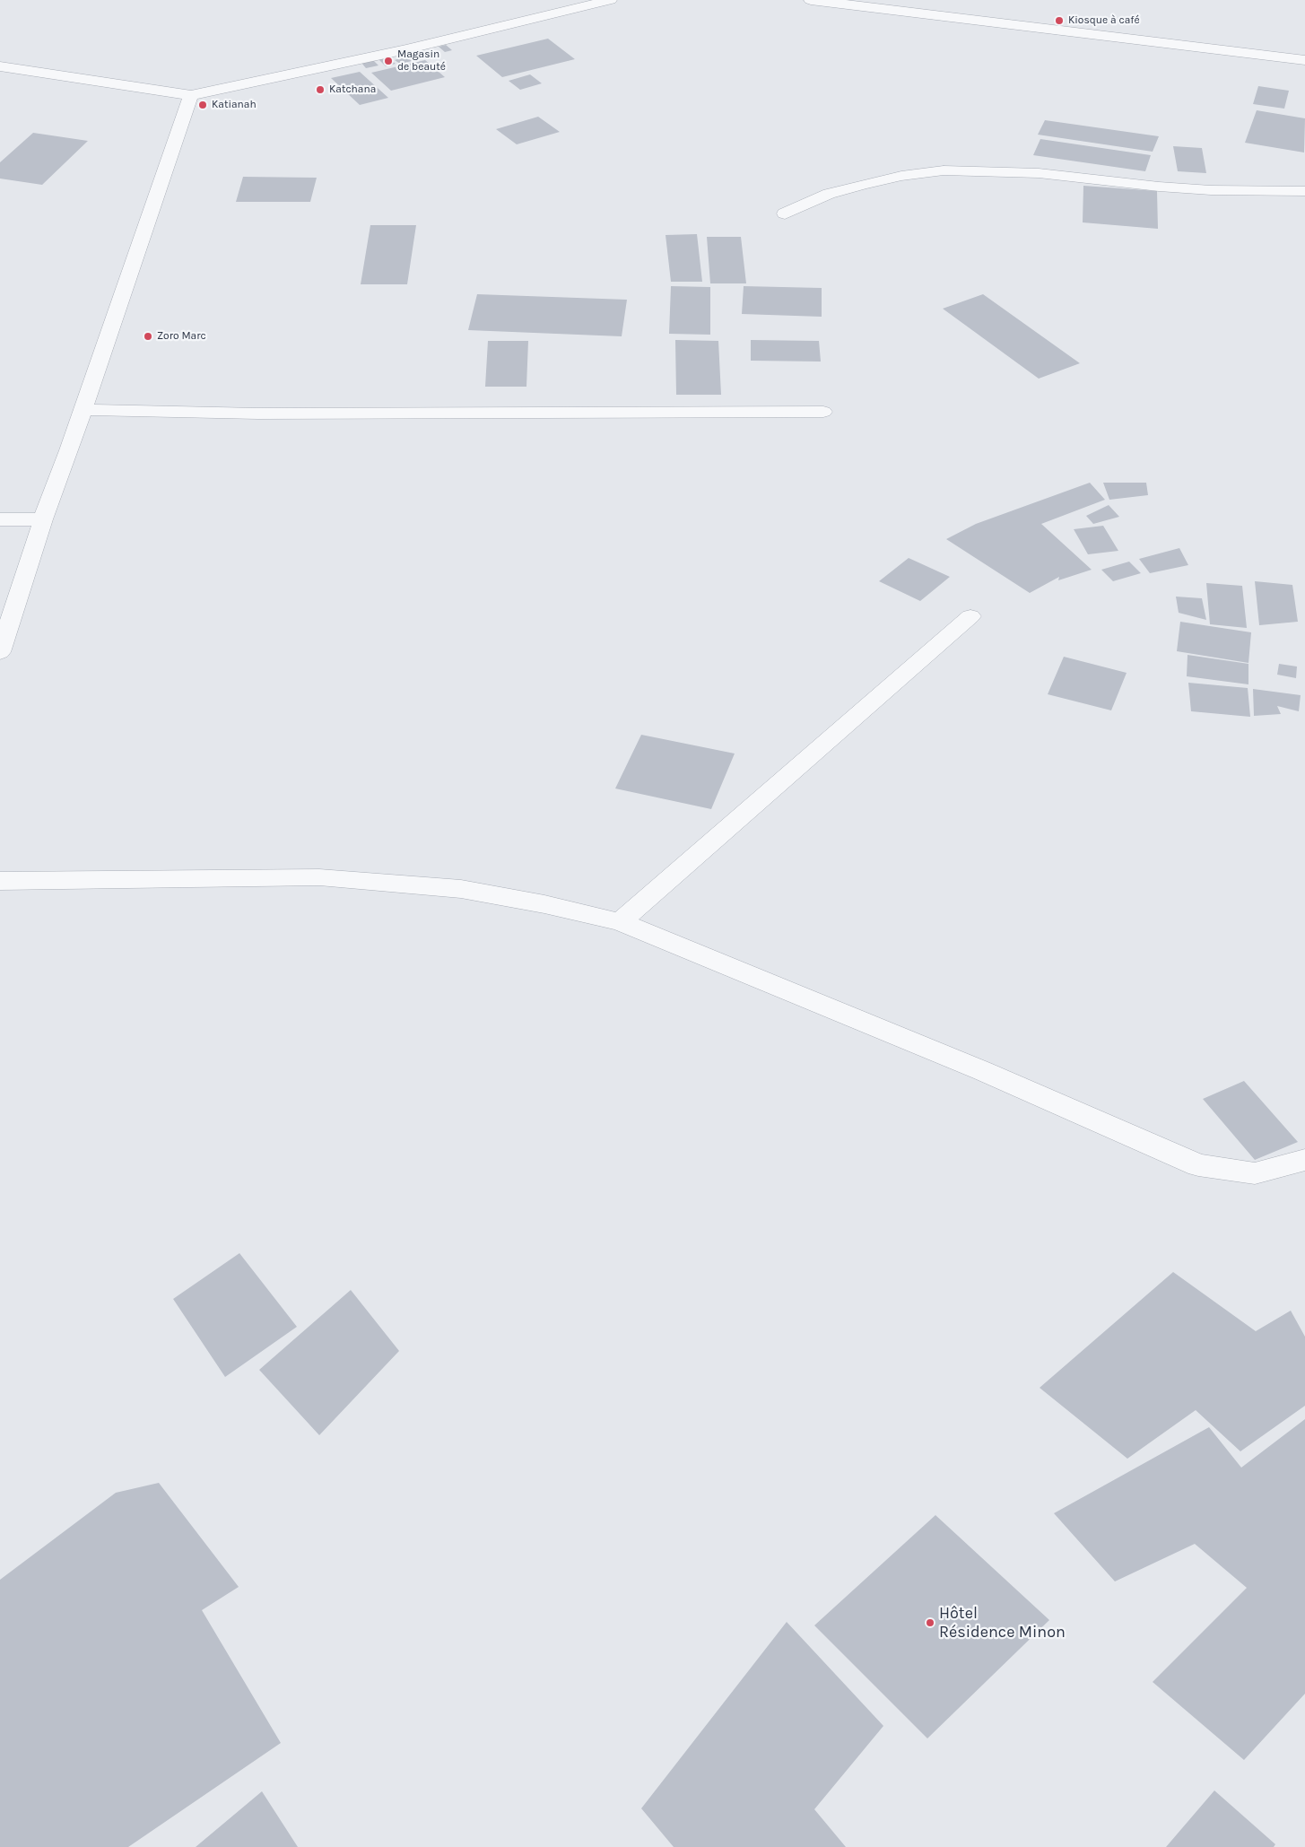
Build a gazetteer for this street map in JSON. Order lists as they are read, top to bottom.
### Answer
{
  "places": [
    "Kiosque à café",
    "Magasin de beauté",
    "Katchana",
    "Katianah",
    "Zoro Marc",
    "Hôtel Résidence Minon"
  ]
}
